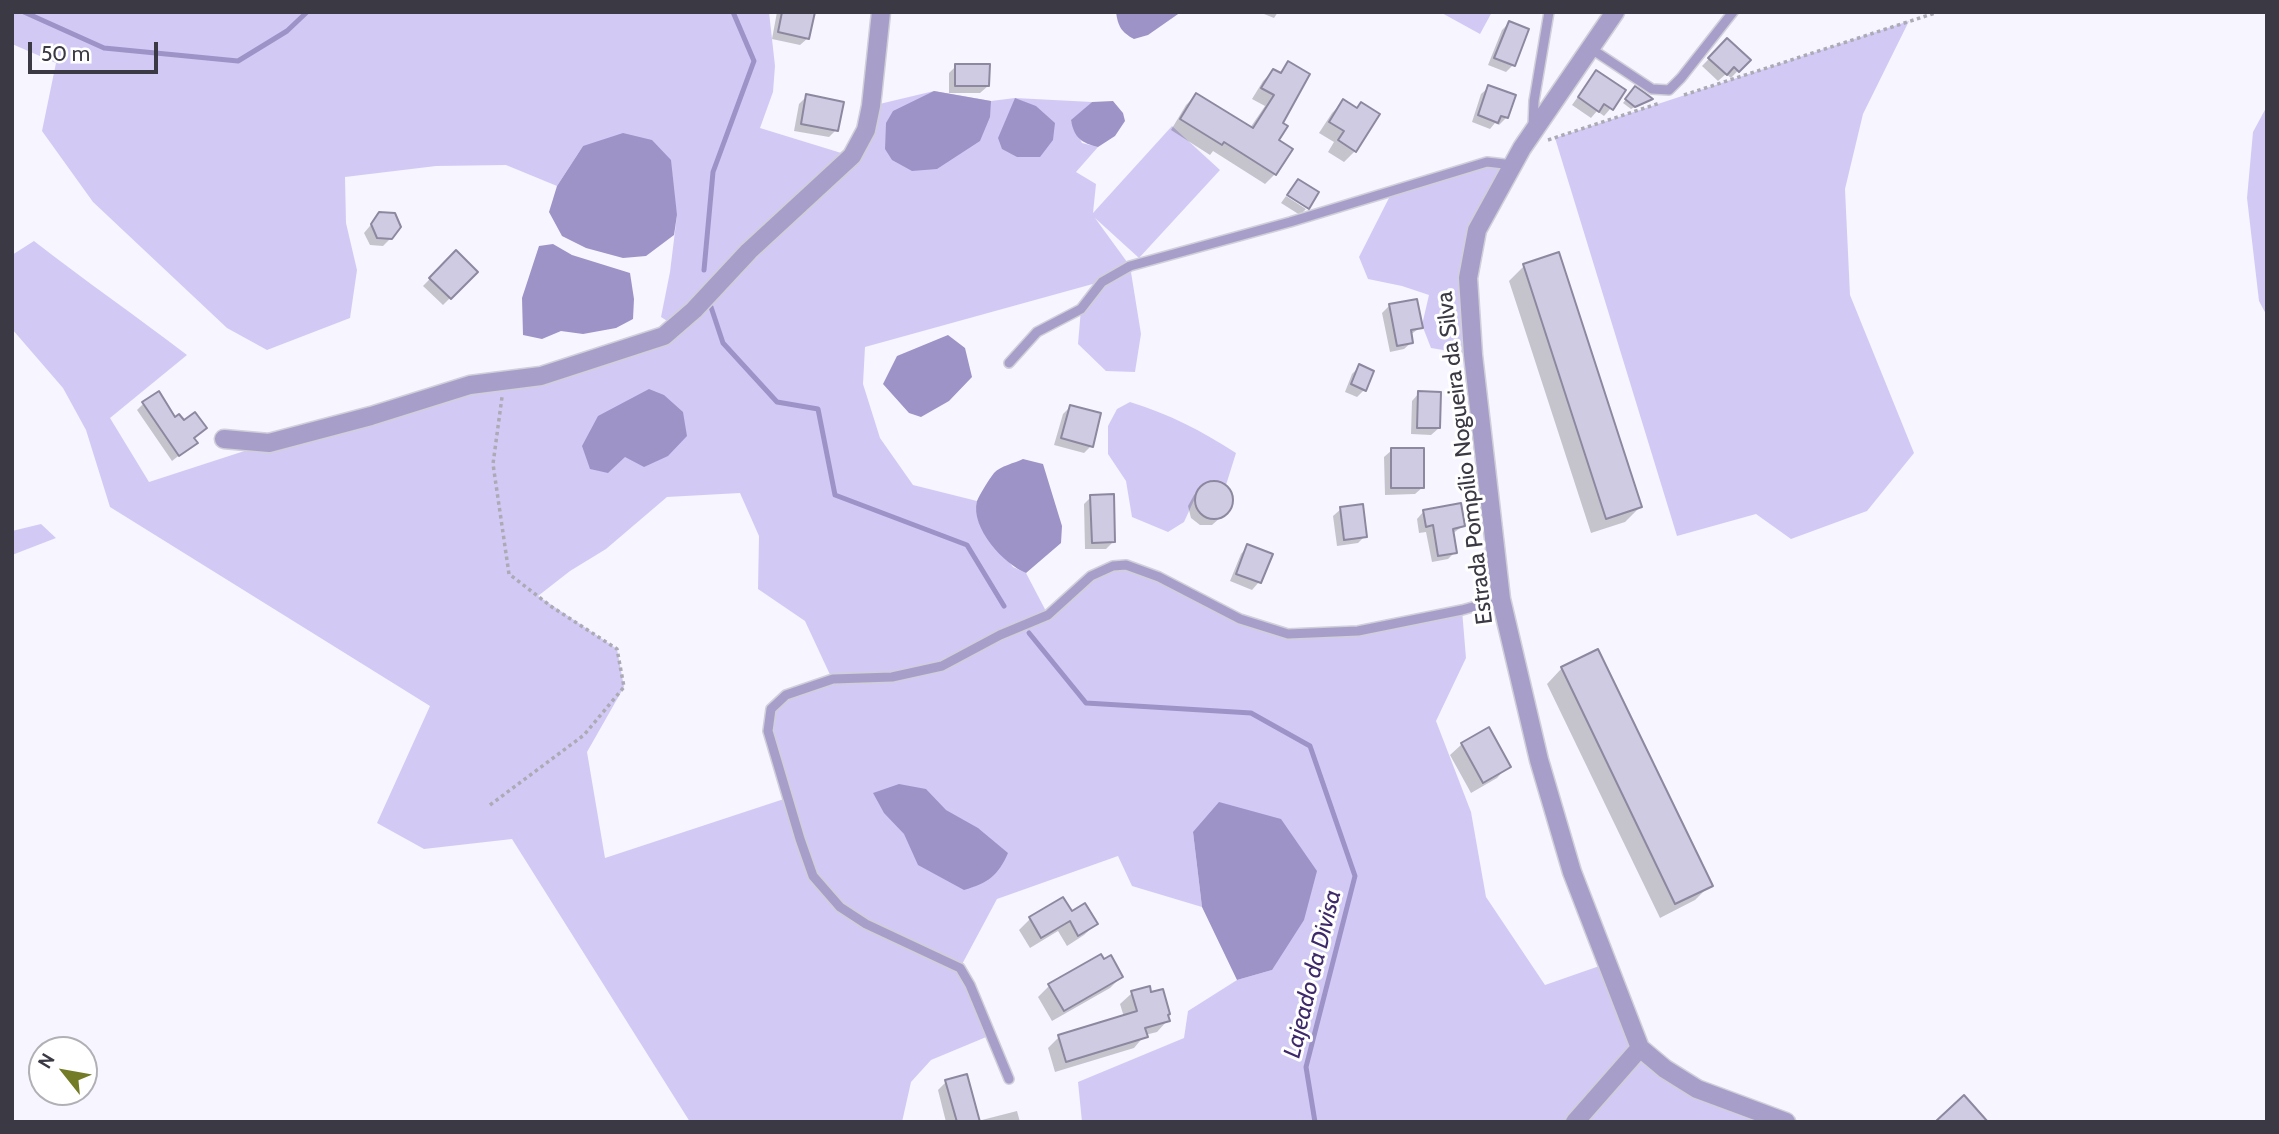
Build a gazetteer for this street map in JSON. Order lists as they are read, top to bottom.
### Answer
{
  "streets": {
    "street": ["Estrada Pompílio Nogueira da Silva"]
  },
  "water": ["Lajeado da Divisa"],
  "scale_bar": "50 m",
  "north": "top left"
}
